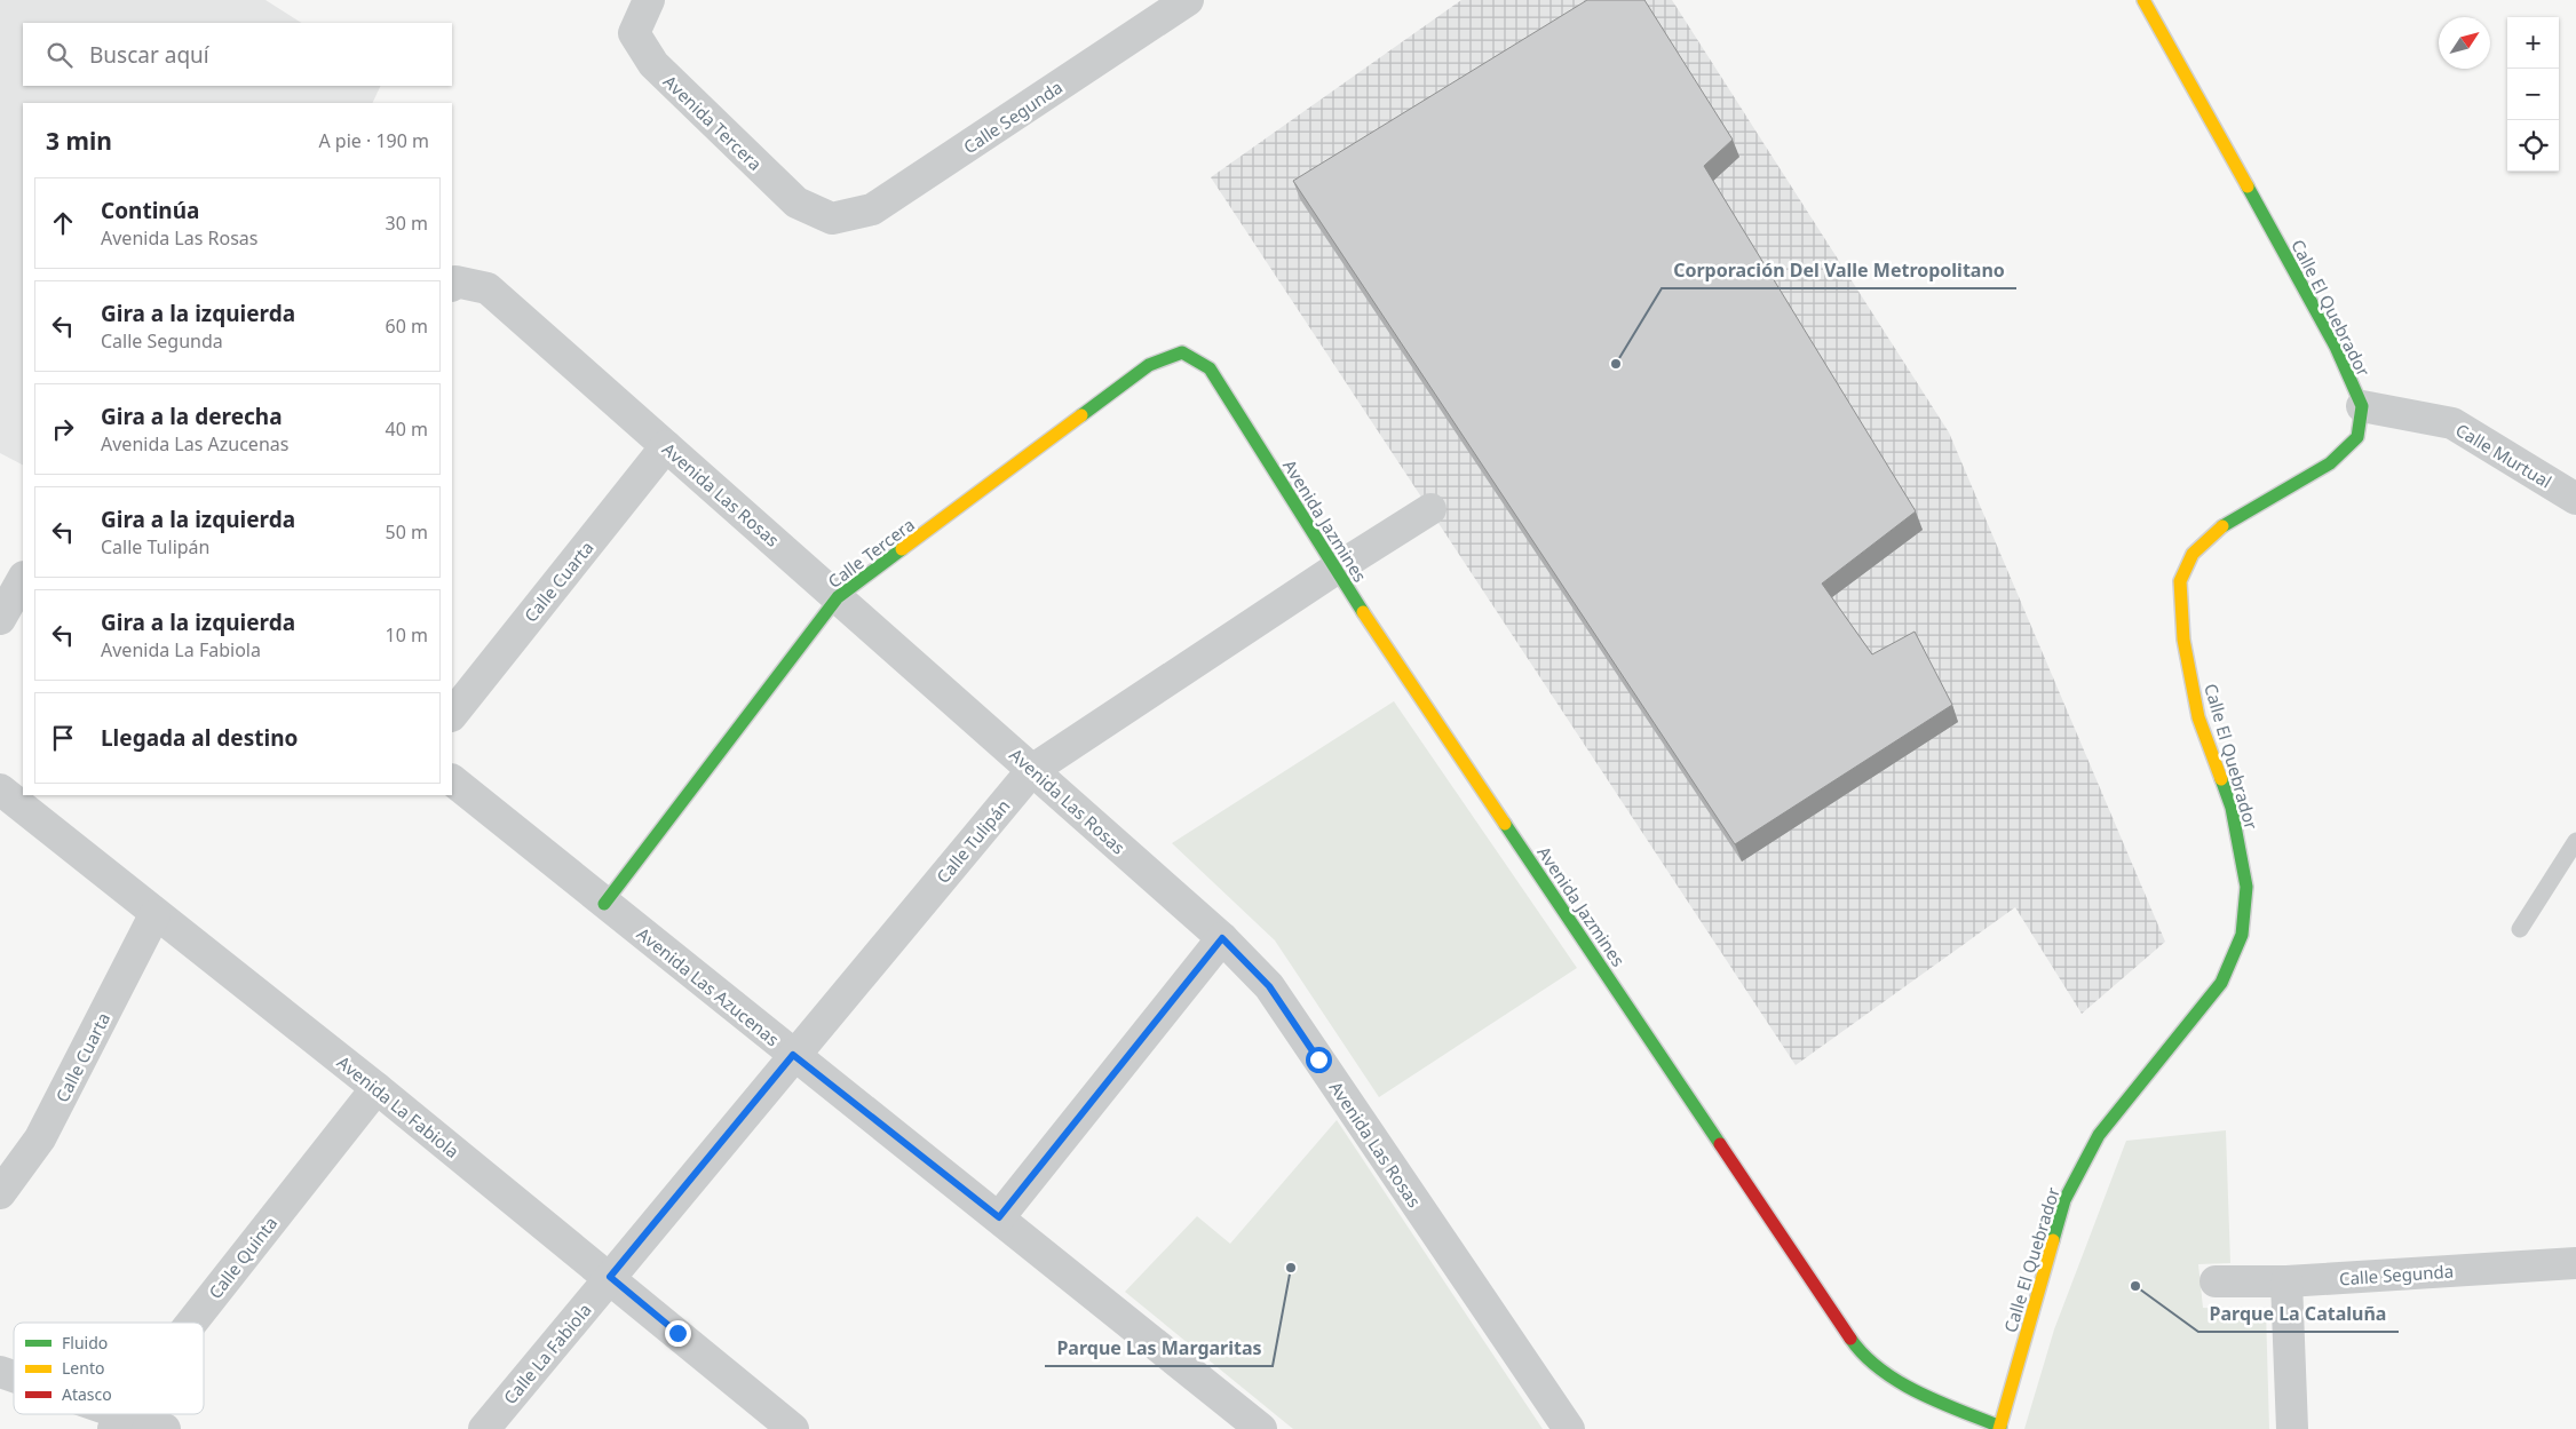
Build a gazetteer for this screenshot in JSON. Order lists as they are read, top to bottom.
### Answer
{
  "streets": {
    "street": [
      "Calle Segunda",
      "Avenida Tercera",
      "Calle El Quebrador",
      "Calle Murtual",
      "Avenida Las Rosas",
      "Avenida Jazmines",
      "Calle Tercera",
      "Calle Cuarta",
      "Calle Tulipán",
      "Avenida Las Azucenas",
      "Avenida La Fabiola",
      "Calle Quinta",
      "Calle La Fabiola"
    ]
  },
  "crossings": [
    ["Calle Segunda", "Avenida Tercera"],
    ["Calle El Quebrador", "Calle Murtual"],
    ["Calle El Quebrador", "Avenida Jazmines"],
    ["Avenida Las Rosas", "Calle Tercera"],
    ["Avenida Las Rosas", "Calle Cuarta"],
    ["Avenida Las Rosas", "Calle Tulipán"],
    ["Avenida Jazmines", "Calle Tercera"],
    ["Avenida Jazmines", "Calle Tulipán"],
    ["Calle Tercera", "Avenida Las Azucenas"],
    ["Calle Cuarta", "Avenida La Fabiola"],
    ["Calle Tulipán", "Avenida Las Azucenas"],
    ["Calle Tulipán", "Avenida La Fabiola"],
    ["Calle Tulipán", "Calle La Fabiola"],
    ["Avenida La Fabiola", "Calle Quinta"],
    ["Avenida La Fabiola", "Calle La Fabiola"]
  ],
  "places": ["Corporación Del Valle Metropolitano", "Parque Las Margaritas", "Parque La Cataluña"],
  "legend": ["Fluido", "Lento", "Atasco"],
  "north": "top right",
  "page": {
    "map_buttons": ["+", "−"],
    "search": "Buscar aquí",
    "heading": ["3 min", "A pie · 190 m"],
    "list": [
      ["Continúa", "Avenida Las Rosas", "30 m"],
      ["Gira a la izquierda", "Calle Segunda", "60 m"],
      ["Gira a la derecha", "Avenida Las Azucenas", "40 m"],
      ["Gira a la izquierda", "Calle Tulipán", "50 m"],
      ["Gira a la izquierda", "Avenida La Fabiola", "10 m"],
      "Llegada al destino"
    ]
  }
}
